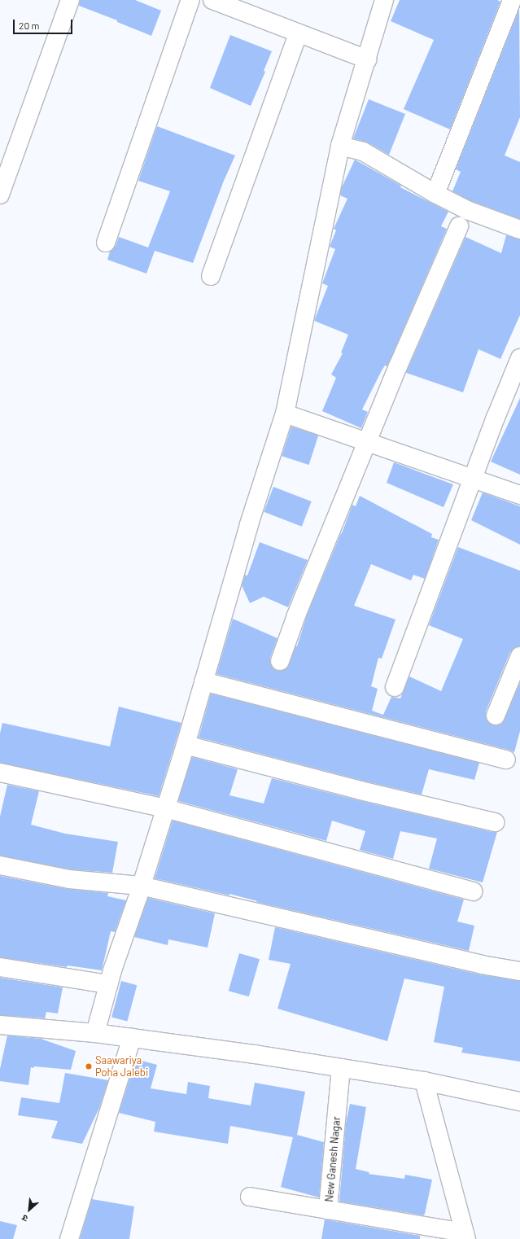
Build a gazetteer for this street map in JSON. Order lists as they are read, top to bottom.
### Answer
{
  "streets": {
    "street": ["New Ganesh Nagar"]
  },
  "places": ["Saawariya Poha Jalebi"],
  "scale_bar": "20 m",
  "north": "bottom left"
}
